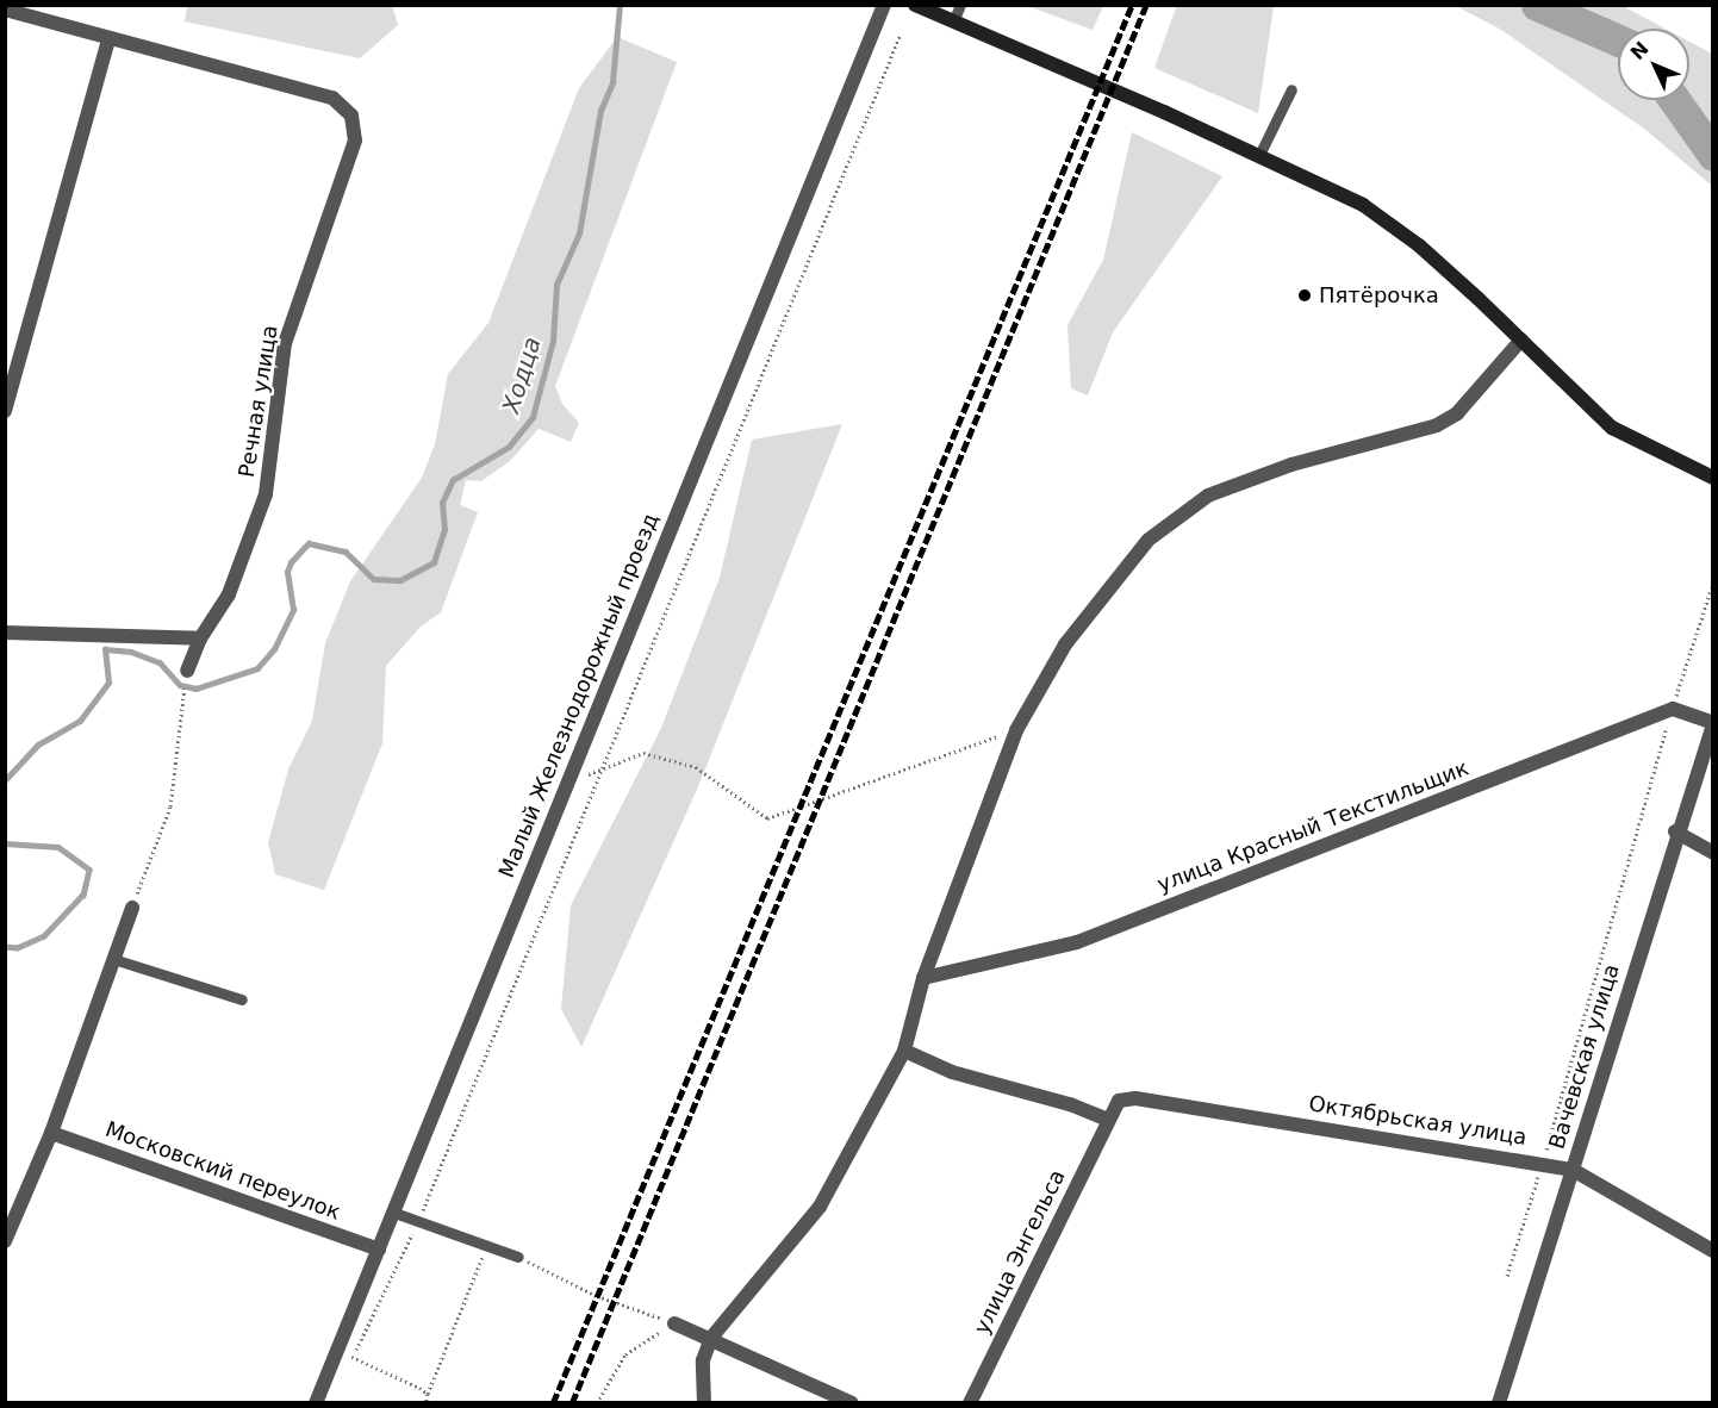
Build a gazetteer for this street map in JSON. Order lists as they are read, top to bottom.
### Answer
{
  "streets": {
    "street": [
      "Речная улица",
      "Малый Железнодорожный проезд",
      "улица Красный Текстильщик",
      "Вачевская улица",
      "Октябрьская улица",
      "Московский переулок",
      "улица Энгельса"
    ]
  },
  "crossings": [
    ["Малый Железнодорожный проезд", "Московский переулок"],
    ["Вачевская улица", "Октябрьская улица"],
    ["Октябрьская улица", "улица Энгельса"]
  ],
  "water": ["Ходца"],
  "places": ["Пятёрочка"],
  "north": "top left"
}
